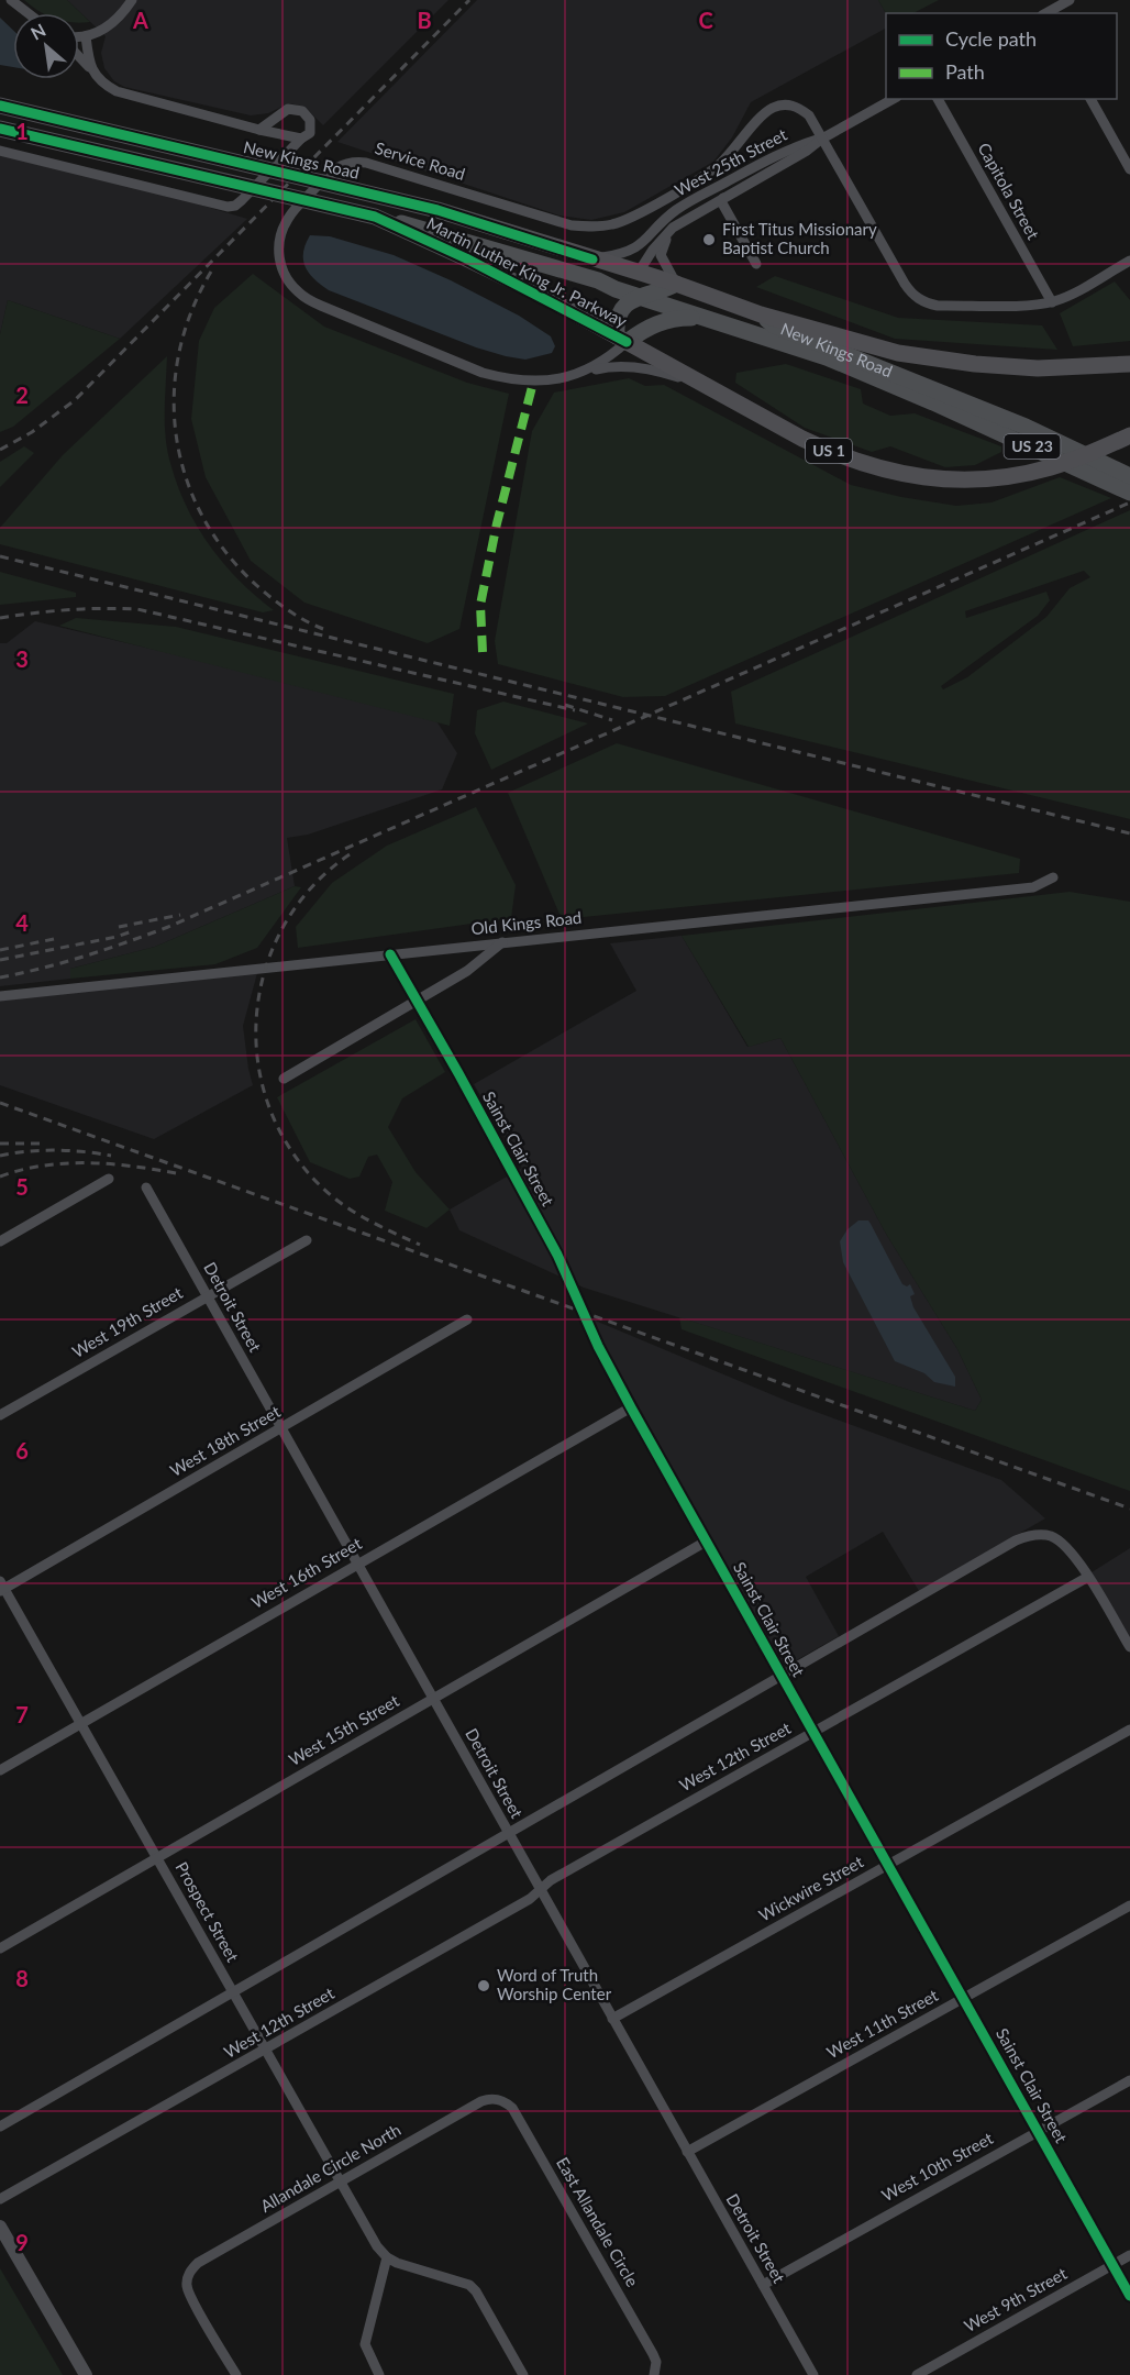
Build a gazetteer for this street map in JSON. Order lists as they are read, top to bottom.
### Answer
{
  "streets": {
    "highway": ["New Kings Road", "Martin Luther King Jr. Parkway", "US 1"],
    "main road": ["US 23"],
    "street": [
      "Service Road",
      "West 25th Street",
      "Capitola Street",
      "Old Kings Road",
      "Sainst Clair Street",
      "Detroit Street",
      "West 19th Street",
      "West 18th Street",
      "West 16th Street",
      "West 15th Street",
      "West 12th Street",
      "Wickwire Street",
      "Prospect Street",
      "West 11th Street",
      "West 10th Street",
      "Allandale Circle North",
      "East Allandale Circle",
      "West 9th Street"
    ]
  },
  "crossings": [
    ["New Kings Road", "West 25th Street"],
    ["New Kings Road", "Martin Luther King Jr. Parkway"],
    ["Service Road", "West 25th Street"],
    ["Service Road", "Capitola Street"],
    ["Service Road", "Martin Luther King Jr. Parkway"],
    ["Old Kings Road", "Sainst Clair Street"],
    ["Sainst Clair Street", "West 16th Street"],
    ["Sainst Clair Street", "West 15th Street"],
    ["Sainst Clair Street", "West 12th Street"],
    ["Sainst Clair Street", "Wickwire Street"],
    ["Sainst Clair Street", "West 11th Street"],
    ["Sainst Clair Street", "West 10th Street"],
    ["Sainst Clair Street", "West 9th Street"],
    ["Detroit Street", "West 19th Street"],
    ["Detroit Street", "West 18th Street"],
    ["Detroit Street", "West 16th Street"],
    ["Detroit Street", "West 15th Street"],
    ["Detroit Street", "West 12th Street"],
    ["Detroit Street", "Wickwire Street"],
    ["Detroit Street", "West 11th Street"],
    ["Detroit Street", "West 10th Street"],
    ["West 18th Street", "Prospect Street"],
    ["West 16th Street", "Prospect Street"],
    ["West 15th Street", "Prospect Street"],
    ["West 12th Street", "Prospect Street"],
    ["Prospect Street", "Allandale Circle North"],
    ["Allandale Circle North", "East Allandale Circle"]
  ],
  "places": ["First Titus Missionary Baptist Church", "Word of Truth Worship Center"],
  "legend": ["Cycle path", "Path"],
  "north": "top left",
  "grid": {
    "columns": ["A", "B", "C"],
    "rows": [
      "1",
      "2",
      "3",
      "4",
      "5",
      "6",
      "7",
      "8",
      "9"
    ]
  }
}
